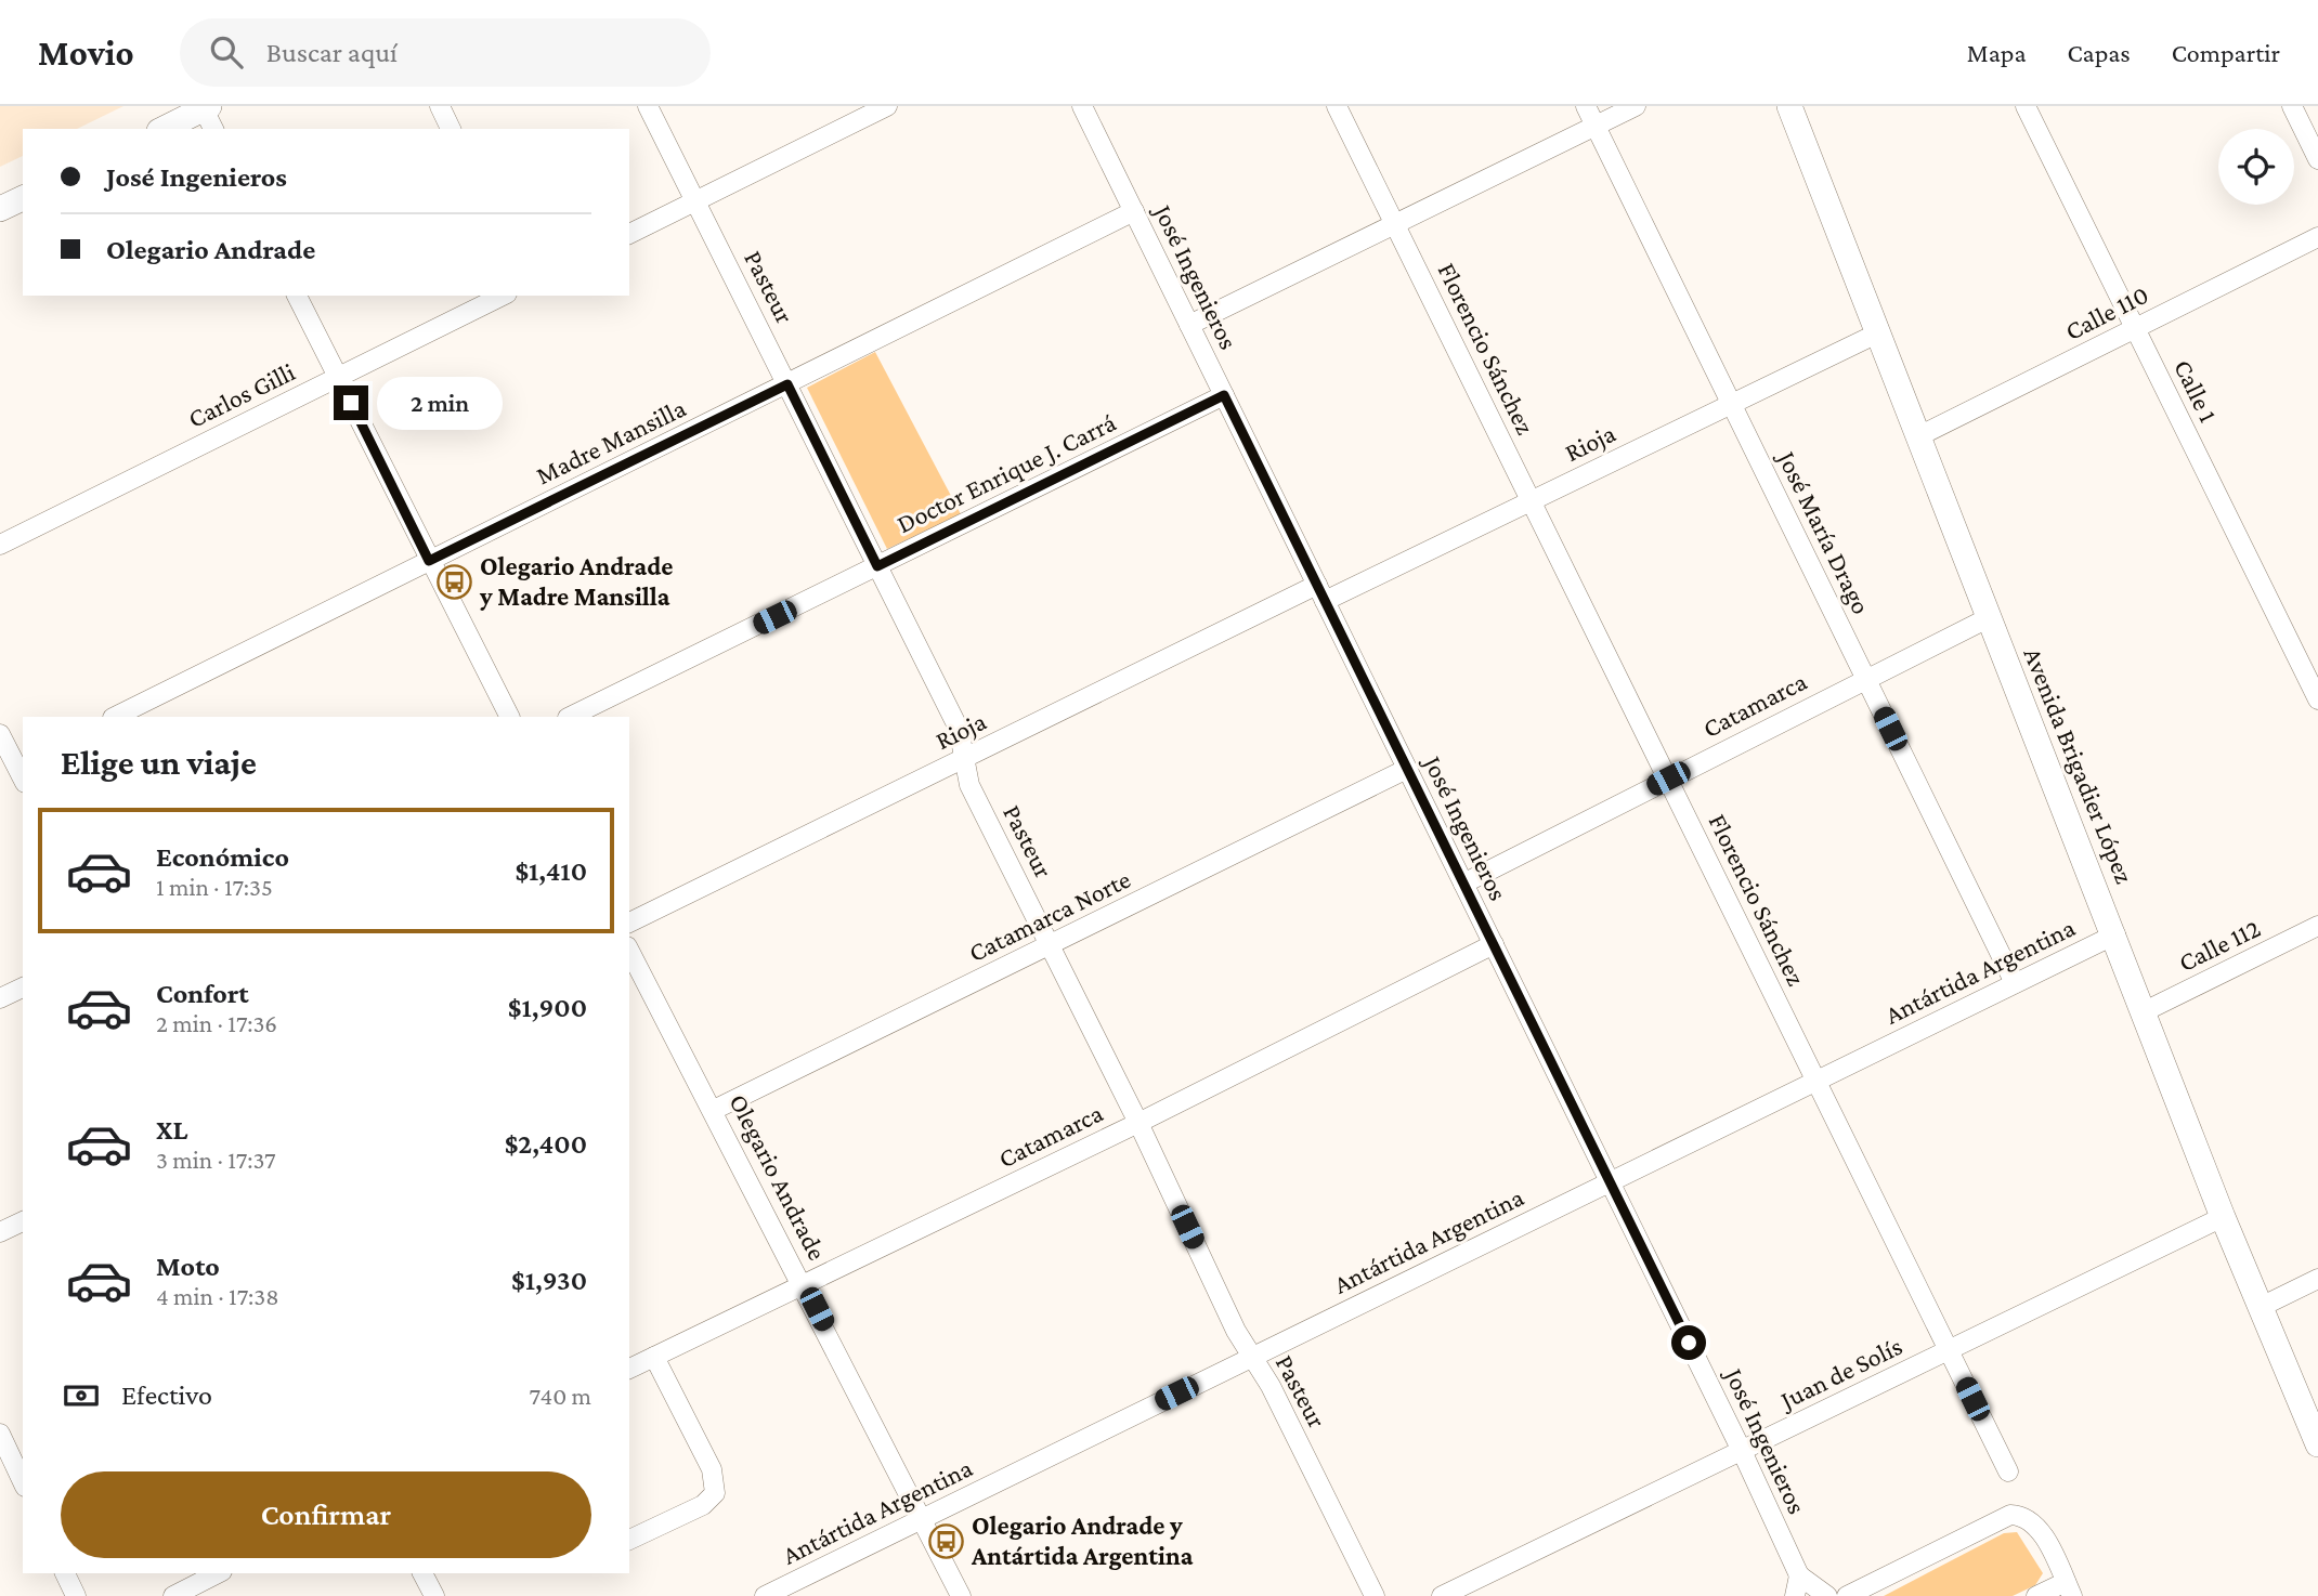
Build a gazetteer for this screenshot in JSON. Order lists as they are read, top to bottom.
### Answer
{
  "streets": {
    "street": [
      "José Ingenieros",
      "Pasteur",
      "Calle 110",
      "Florencio Sánchez",
      "Calle 1",
      "Carlos Gilli",
      "Madre Mansilla",
      "Rioja",
      "Doctor Enrique J. Carrá",
      "José María Drago",
      "Catamarca",
      "Avenida Brigadier López",
      "Catamarca Norte",
      "Calle 112",
      "Antártida Argentina",
      "Olegario Andrade",
      "Juan de Solís"
    ]
  },
  "crossings": [
    ["José Ingenieros", "Madre Mansilla"],
    ["José Ingenieros", "Rioja"],
    ["José Ingenieros", "Doctor Enrique J. Carrá"],
    ["José Ingenieros", "Catamarca"],
    ["José Ingenieros", "Catamarca Norte"],
    ["José Ingenieros", "Antártida Argentina"],
    ["José Ingenieros", "Juan de Solís"],
    ["Pasteur", "Madre Mansilla"],
    ["Pasteur", "Rioja"],
    ["Pasteur", "Doctor Enrique J. Carrá"],
    ["Pasteur", "Catamarca"],
    ["Pasteur", "Catamarca Norte"],
    ["Pasteur", "Antártida Argentina"],
    ["Calle 110", "Calle 1"],
    ["Calle 110", "Avenida Brigadier López"],
    ["Florencio Sánchez", "Rioja"],
    ["Florencio Sánchez", "Catamarca"],
    ["Florencio Sánchez", "Antártida Argentina"],
    ["Florencio Sánchez", "Juan de Solís"],
    ["Rioja", "José María Drago"],
    ["Rioja", "Avenida Brigadier López"],
    ["José María Drago", "Catamarca"],
    ["José María Drago", "Antártida Argentina"],
    ["Catamarca", "Avenida Brigadier López"],
    ["Catamarca", "Olegario Andrade"],
    ["Avenida Brigadier López", "Calle 112"],
    ["Avenida Brigadier López", "Antártida Argentina"],
    ["Avenida Brigadier López", "Juan de Solís"],
    ["Catamarca Norte", "Olegario Andrade"],
    ["Antártida Argentina", "Olegario Andrade"]
  ],
  "places": {
    "bus stop": ["Olegario Andrade y Madre Mansilla", "Olegario Andrade y Antártida Argentina"]
  },
  "page": {
    "header": "Movio",
    "search": "Buscar aquí",
    "nav": ["Mapa", "Capas", "Compartir"],
    "banner": ["José Ingenieros", "Olegario Andrade"],
    "bubble": "2 min",
    "heading": "Elige un viaje",
    "list": [
      {
        "name": "Económico",
        "note": "1 min · 17:35",
        "value": "$1,410"
      },
      {
        "name": "Confort",
        "note": "2 min · 17:36",
        "value": "$1,900"
      },
      {
        "name": "XL",
        "note": "3 min · 17:37",
        "value": "$2,400"
      },
      {
        "name": "Moto",
        "note": "4 min · 17:38",
        "value": "$1,930"
      }
    ],
    "pay": ["Efectivo", "740 m"],
    "buttons": "Confirmar"
  }
}
